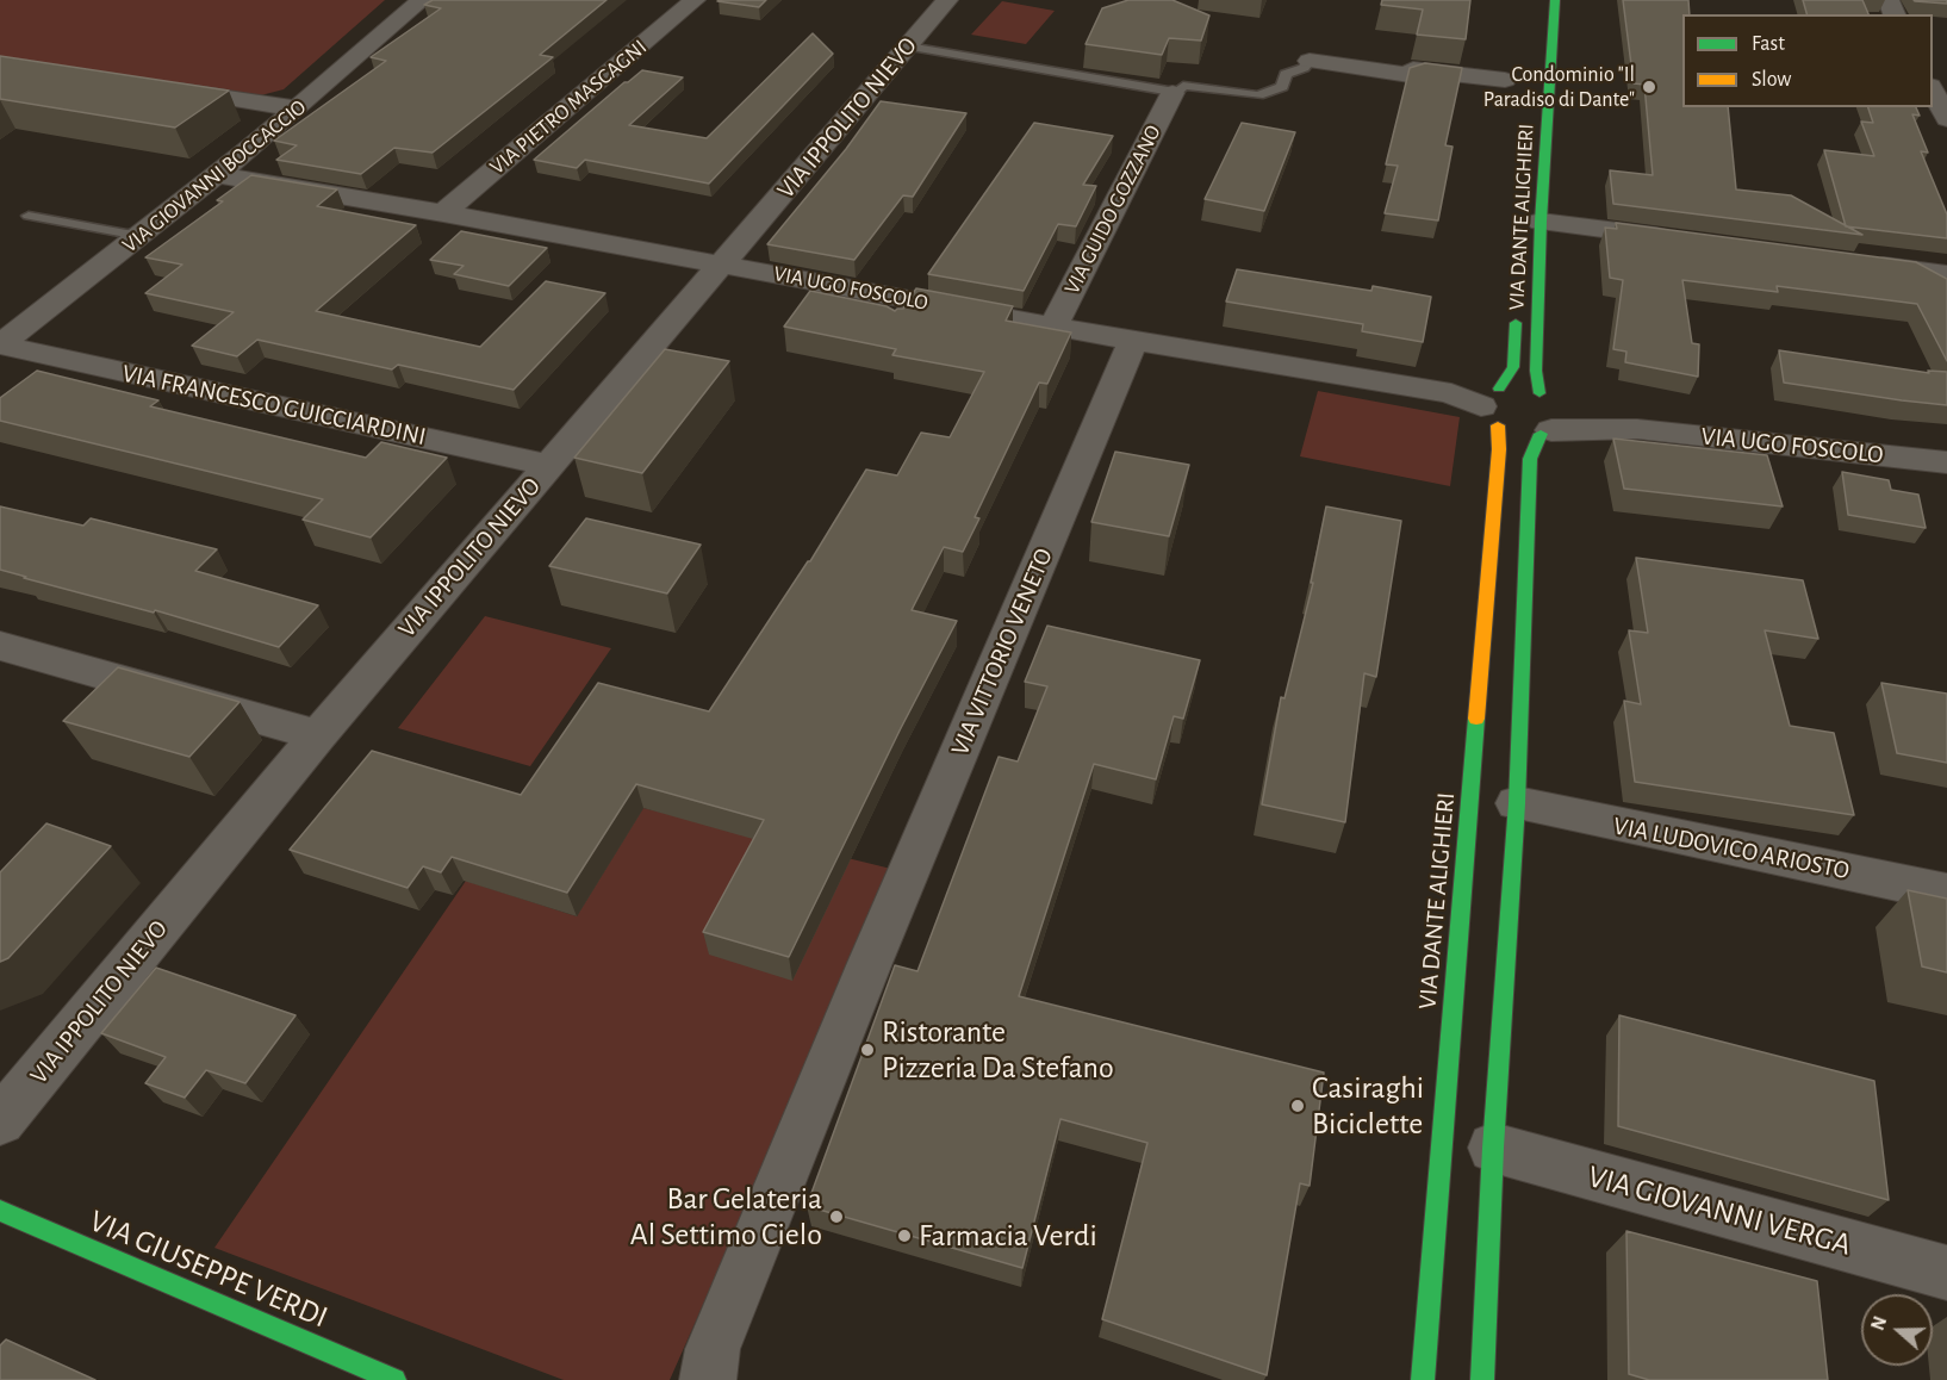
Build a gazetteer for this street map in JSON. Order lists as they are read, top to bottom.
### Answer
{
  "streets": {
    "street": [
      "VIA PIETRO MASCAGNI",
      "VIA IPPOLITO NIEVO",
      "VIA GIOVANNI BOCCACCIO",
      "VIA GUIDO GOZZANO",
      "VIA DANTE ALIGHIERI",
      "VIA UGO FOSCOLO",
      "VIA FRANCESCO GUICCIARDINI",
      "VIA VITTORIO VENETO",
      "VIA LUDOVICO ARIOSTO",
      "VIA GIOVANNI VERGA",
      "VIA GIUSEPPE VERDI"
    ]
  },
  "crossings": [
    ["VIA PIETRO MASCAGNI", "VIA UGO FOSCOLO"],
    ["VIA IPPOLITO NIEVO", "VIA UGO FOSCOLO"],
    ["VIA IPPOLITO NIEVO", "VIA FRANCESCO GUICCIARDINI"],
    ["VIA GIOVANNI BOCCACCIO", "VIA UGO FOSCOLO"],
    ["VIA GIOVANNI BOCCACCIO", "VIA FRANCESCO GUICCIARDINI"],
    ["VIA GUIDO GOZZANO", "VIA UGO FOSCOLO"],
    ["VIA DANTE ALIGHIERI", "VIA UGO FOSCOLO"],
    ["VIA DANTE ALIGHIERI", "VIA LUDOVICO ARIOSTO"],
    ["VIA DANTE ALIGHIERI", "VIA GIOVANNI VERGA"],
    ["VIA UGO FOSCOLO", "VIA VITTORIO VENETO"]
  ],
  "places": [
    "Condominio \"Il Paradiso di Dante\"",
    "Ristorante Pizzeria Da Stefano",
    "Casiraghi Biciclette",
    "Bar Gelateria Al Settimo Cielo",
    "Farmacia Verdi"
  ],
  "legend": ["Fast", "Slow"],
  "north": "left"
}
